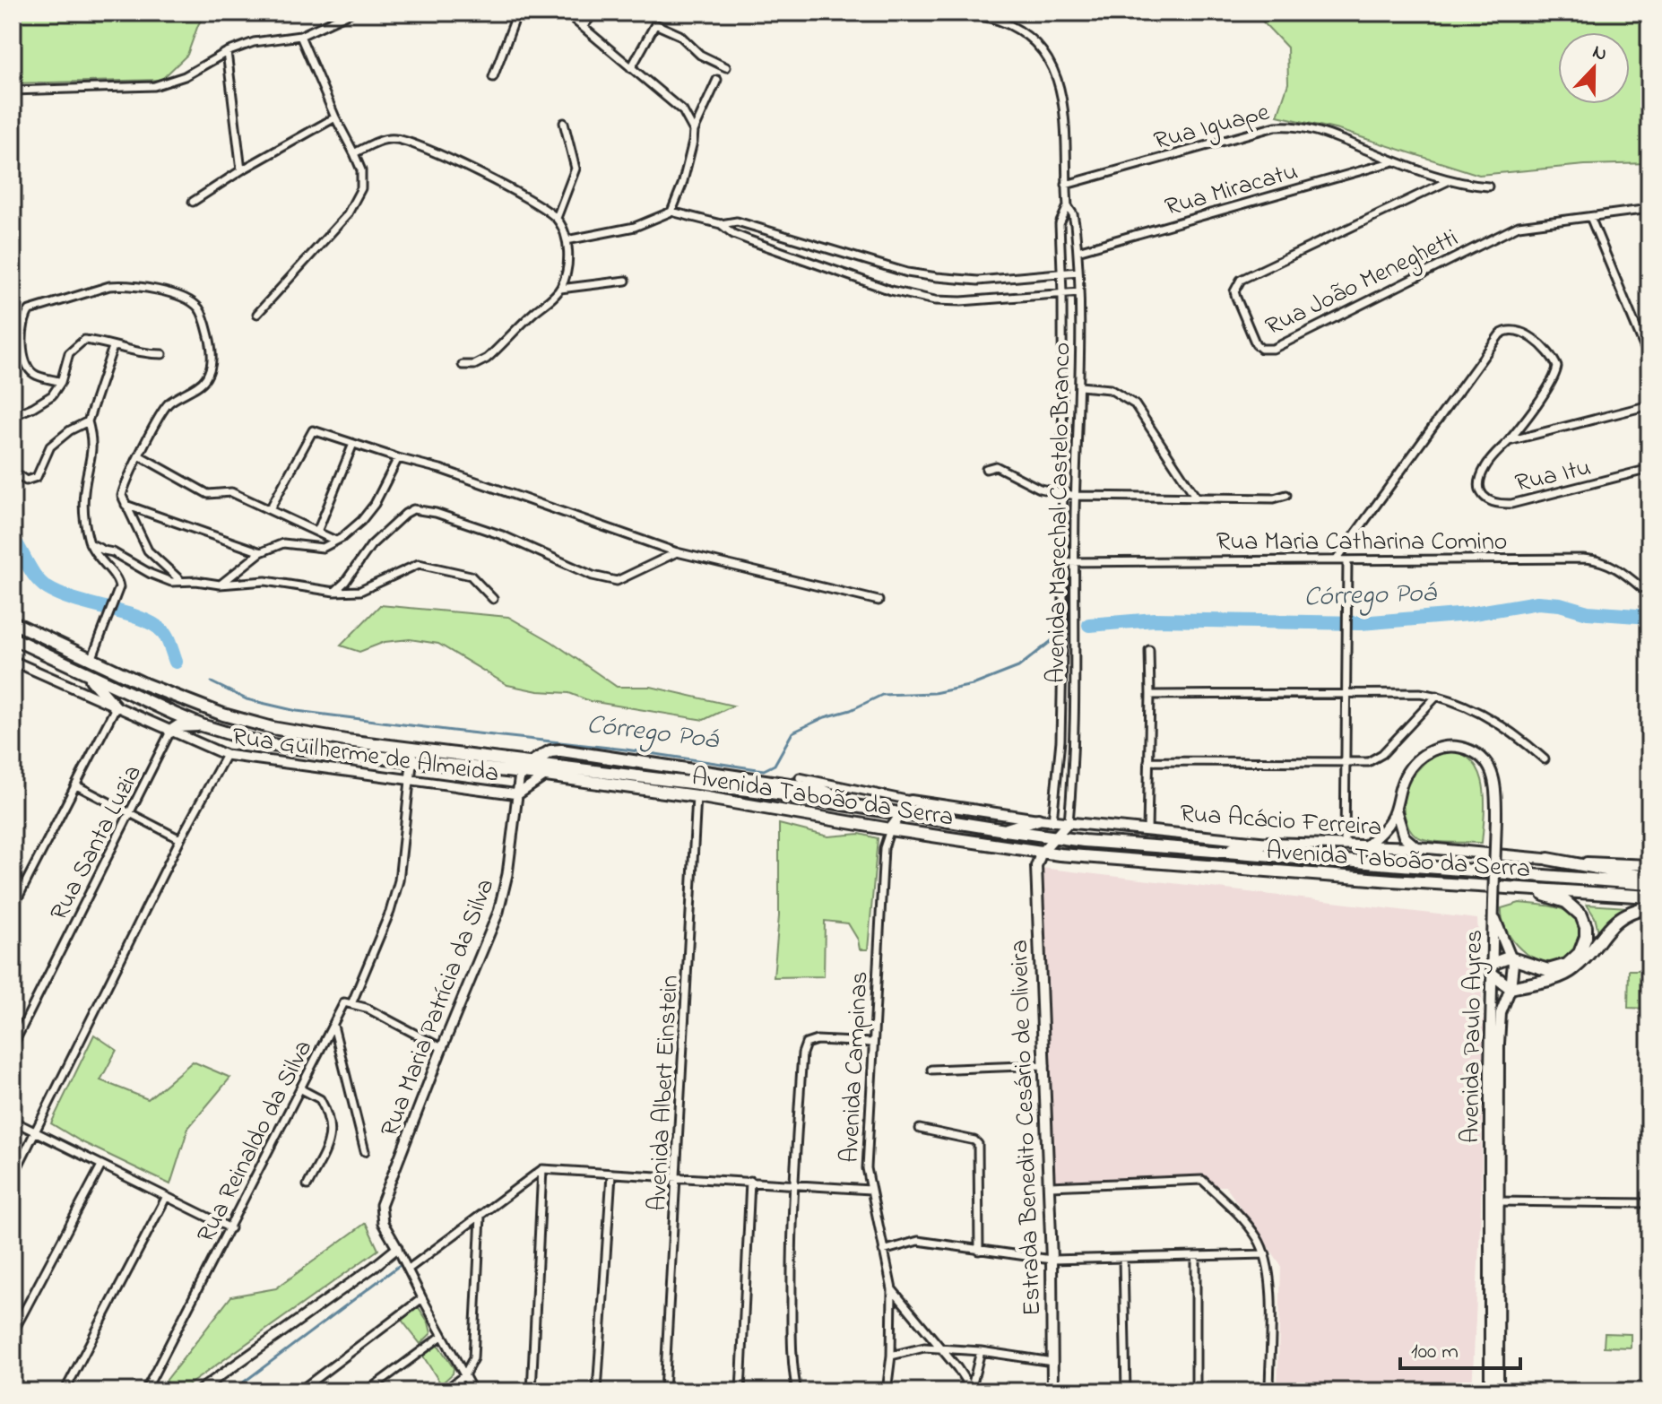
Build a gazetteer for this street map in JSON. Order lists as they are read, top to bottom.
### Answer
{
  "streets": {
    "highway": ["Avenida Taboão da Serra"],
    "main road": ["Rua Acácio Ferreira", "Avenida Paulo Ayres", "Estrada Benedito Cesário de Oliveira"],
    "street": [
      "Rua Iguape",
      "Rua Miracatu",
      "Rua João Meneghetti",
      "Rua Itu",
      "Avenida Marechal Castelo Branco",
      "Rua Maria Catharina Comino",
      "Rua Guilherme de Almeida",
      "Rua Santa Luzia",
      "Rua Maria Patrícia da Silva",
      "Avenida Campinas",
      "Avenida Albert Einstein",
      "Rua Reinaldo da Silva"
    ]
  },
  "crossings": [
    ["Rua Iguape", "Rua Miracatu"],
    ["Rua Iguape", "Rua João Meneghetti"],
    ["Rua Iguape", "Avenida Marechal Castelo Branco"],
    ["Rua Miracatu", "Avenida Marechal Castelo Branco"],
    ["Avenida Marechal Castelo Branco", "Rua Maria Catharina Comino"],
    ["Avenida Marechal Castelo Branco", "Rua Acácio Ferreira"],
    ["Rua Guilherme de Almeida", "Rua Santa Luzia"],
    ["Rua Guilherme de Almeida", "Rua Maria Patrícia da Silva"],
    ["Avenida Taboão da Serra", "Rua Maria Patrícia da Silva"],
    ["Avenida Taboão da Serra", "Avenida Campinas"],
    ["Avenida Taboão da Serra", "Avenida Albert Einstein"],
    ["Avenida Taboão da Serra", "Estrada Benedito Cesário de Oliveira"]
  ],
  "water": ["Córrego Poá"],
  "scale_bar": "100 m",
  "north": "top"
}
